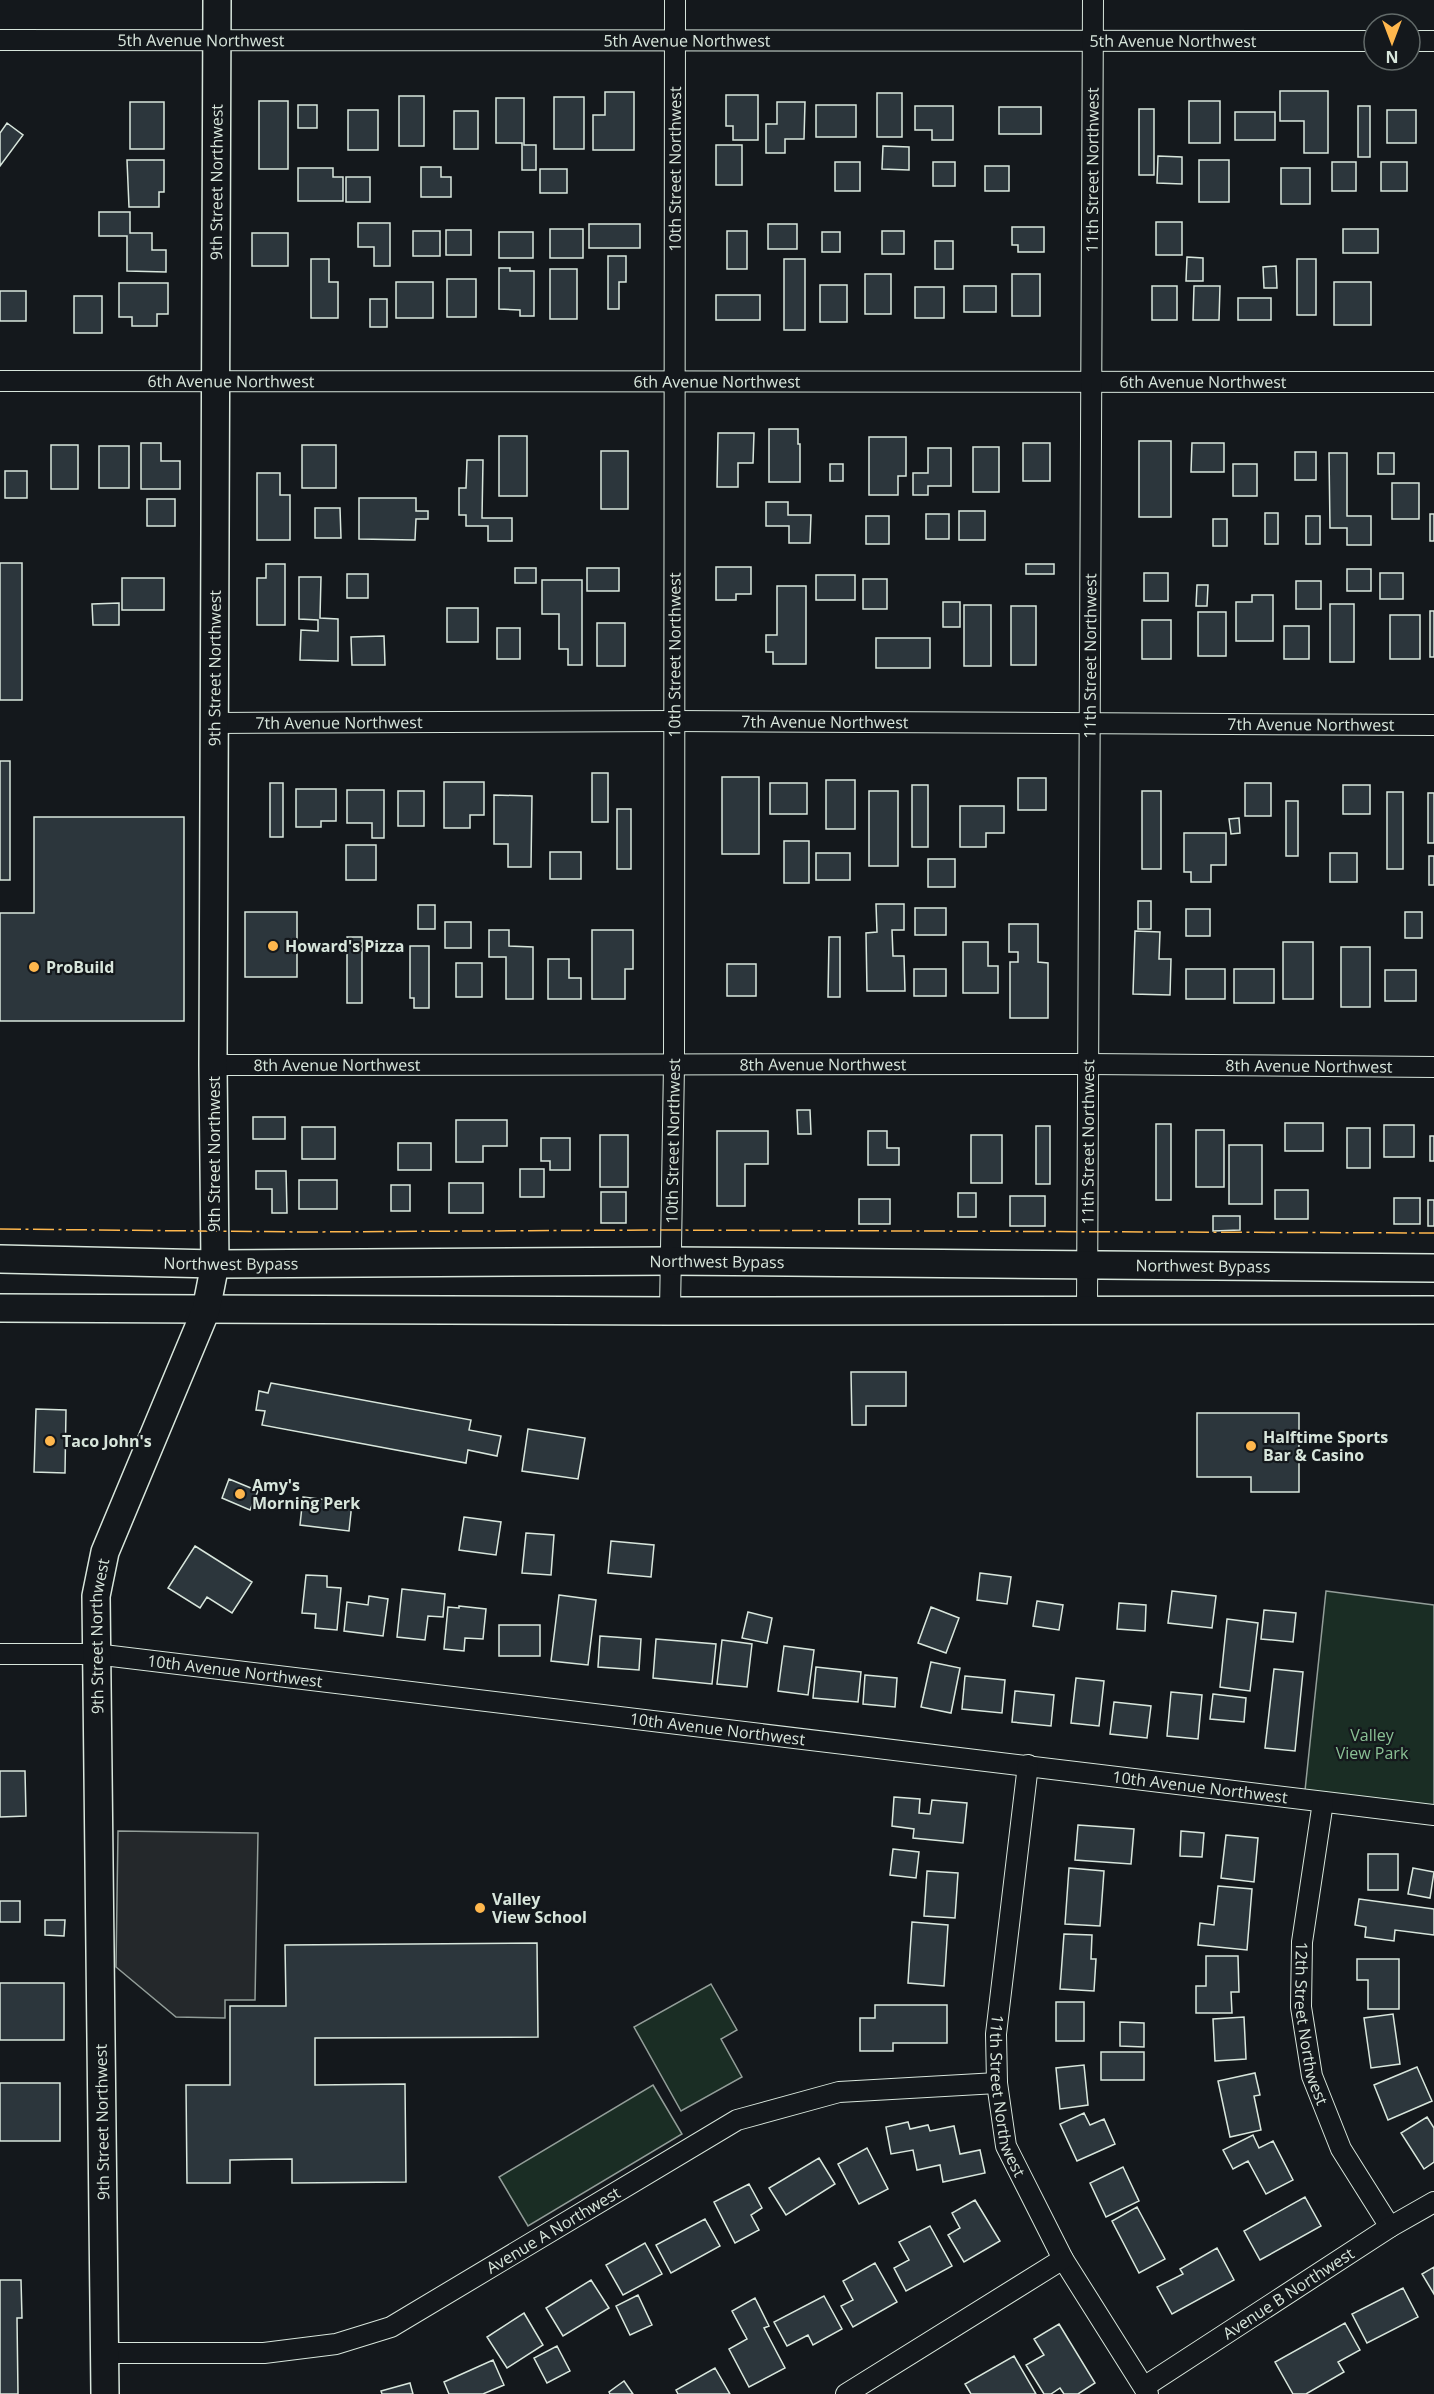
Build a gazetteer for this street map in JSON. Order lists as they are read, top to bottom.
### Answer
{
  "streets": {
    "main road": ["9th Street Northwest", "Northwest Bypass"],
    "street": [
      "5th Avenue Northwest",
      "10th Street Northwest",
      "11th Street Northwest",
      "6th Avenue Northwest",
      "7th Avenue Northwest",
      "8th Avenue Northwest",
      "10th Avenue Northwest",
      "12th Street Northwest",
      "Avenue A Northwest",
      "Avenue B Northwest"
    ]
  },
  "crossings": [
    ["5th Avenue Northwest", "10th Street Northwest"],
    ["5th Avenue Northwest", "11th Street Northwest"],
    ["5th Avenue Northwest", "9th Street Northwest"],
    ["10th Street Northwest", "6th Avenue Northwest"],
    ["10th Street Northwest", "7th Avenue Northwest"],
    ["10th Street Northwest", "8th Avenue Northwest"],
    ["10th Street Northwest", "Northwest Bypass"],
    ["11th Street Northwest", "6th Avenue Northwest"],
    ["11th Street Northwest", "7th Avenue Northwest"],
    ["11th Street Northwest", "8th Avenue Northwest"],
    ["11th Street Northwest", "Northwest Bypass"],
    ["11th Street Northwest", "10th Avenue Northwest"],
    ["11th Street Northwest", "Avenue A Northwest"],
    ["11th Street Northwest", "Avenue B Northwest"],
    ["9th Street Northwest", "6th Avenue Northwest"],
    ["9th Street Northwest", "7th Avenue Northwest"],
    ["9th Street Northwest", "8th Avenue Northwest"],
    ["9th Street Northwest", "Northwest Bypass"],
    ["9th Street Northwest", "10th Avenue Northwest"],
    ["9th Street Northwest", "Avenue A Northwest"],
    ["10th Avenue Northwest", "12th Street Northwest"],
    ["12th Street Northwest", "Avenue B Northwest"]
  ],
  "parks": ["Valley View Park"],
  "places": [
    "Howard's Pizza",
    "ProBuild",
    "Taco John's",
    "Halftime Sports Bar & Casino",
    "Amy's Morning Perk",
    "Valley View School"
  ],
  "north": "bottom"
}
